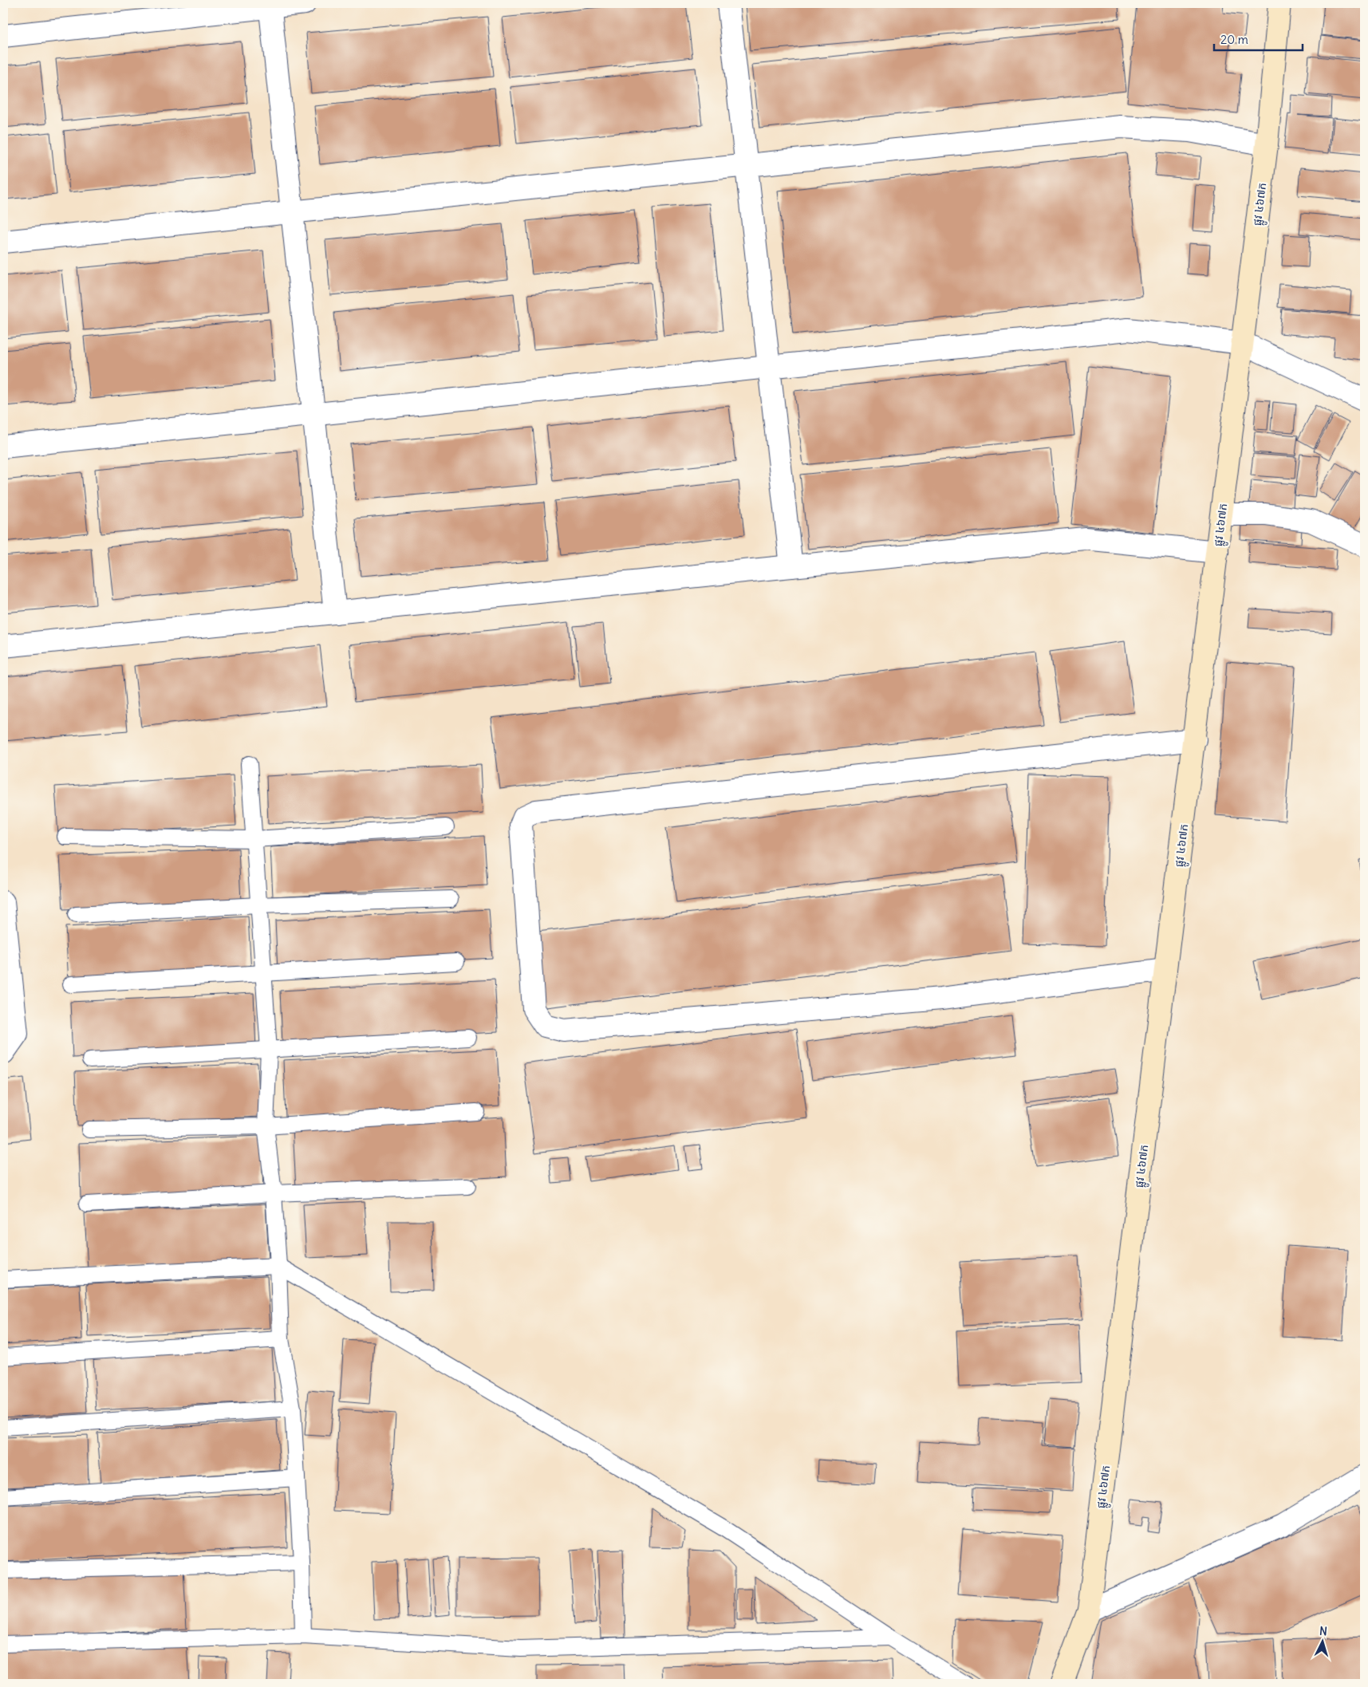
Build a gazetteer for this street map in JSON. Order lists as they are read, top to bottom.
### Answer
{
  "streets": {
    "street": ["ផ្លូវ ៤៦៧ក"]
  },
  "scale_bar": "20 m",
  "north": "top"
}
